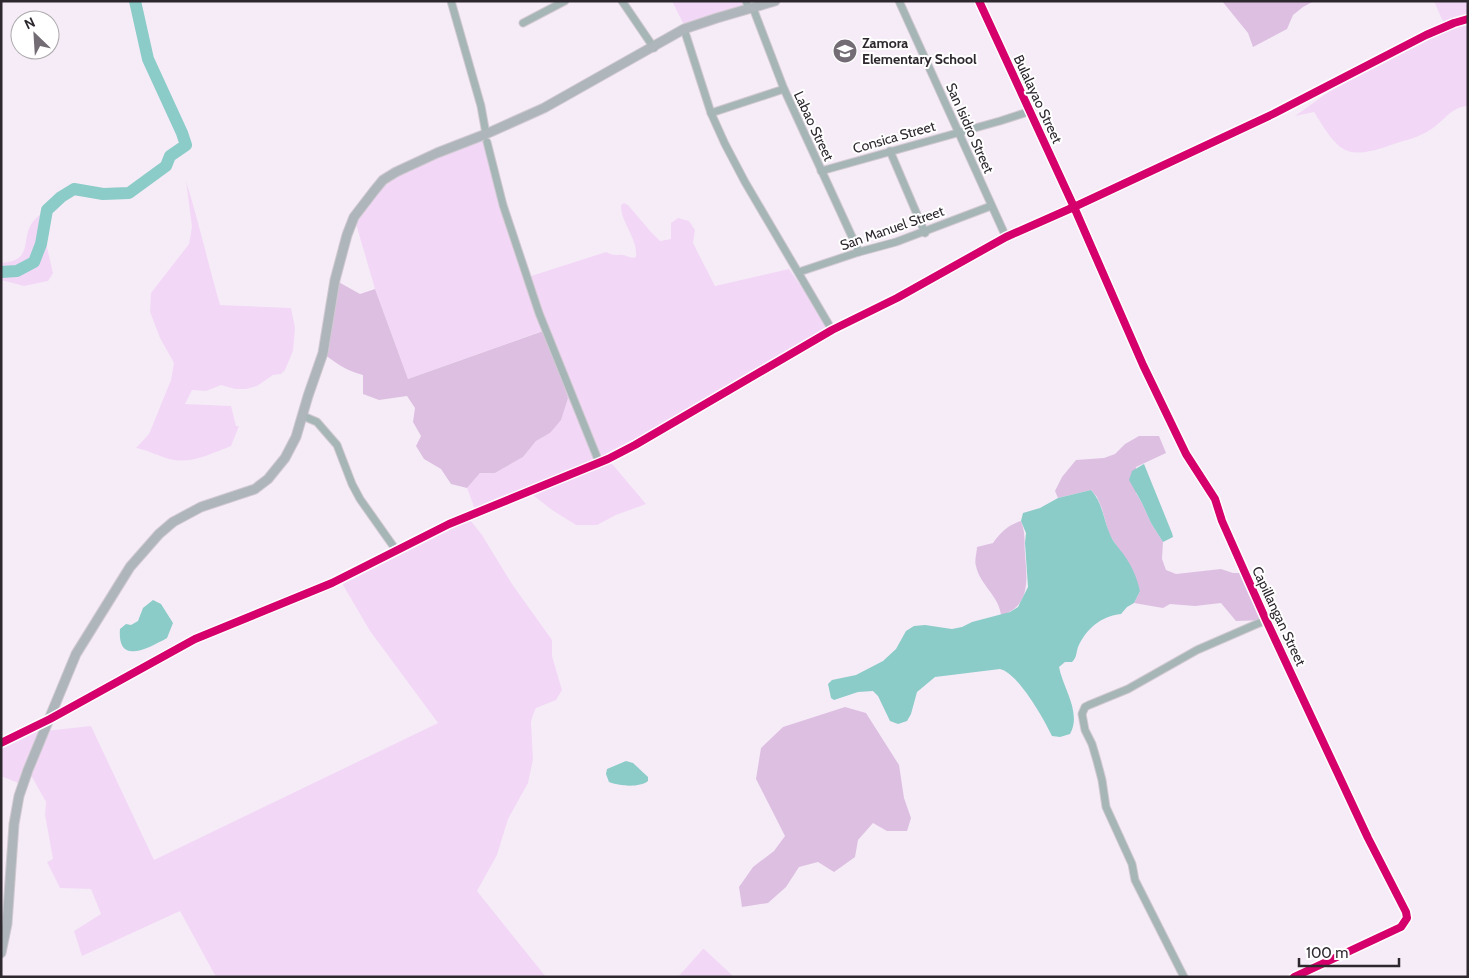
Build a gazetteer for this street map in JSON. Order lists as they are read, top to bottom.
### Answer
{
  "streets": {
    "street": [
      "Bulalayao Street",
      "Labao Street",
      "San Isidro Street",
      "Consica Street",
      "San Manuel Street",
      "Capillangan Street"
    ]
  },
  "crossings": [
    ["Bulalayao Street", "Consica Street"],
    ["Bulalayao Street", "Capillangan Street"],
    ["Labao Street", "Consica Street"],
    ["Labao Street", "San Manuel Street"],
    ["San Isidro Street", "Consica Street"],
    ["San Isidro Street", "San Manuel Street"]
  ],
  "places": {
    "school or university": ["Zamora Elementary School"]
  },
  "scale_bar": "100 m",
  "north": "top left"
}
